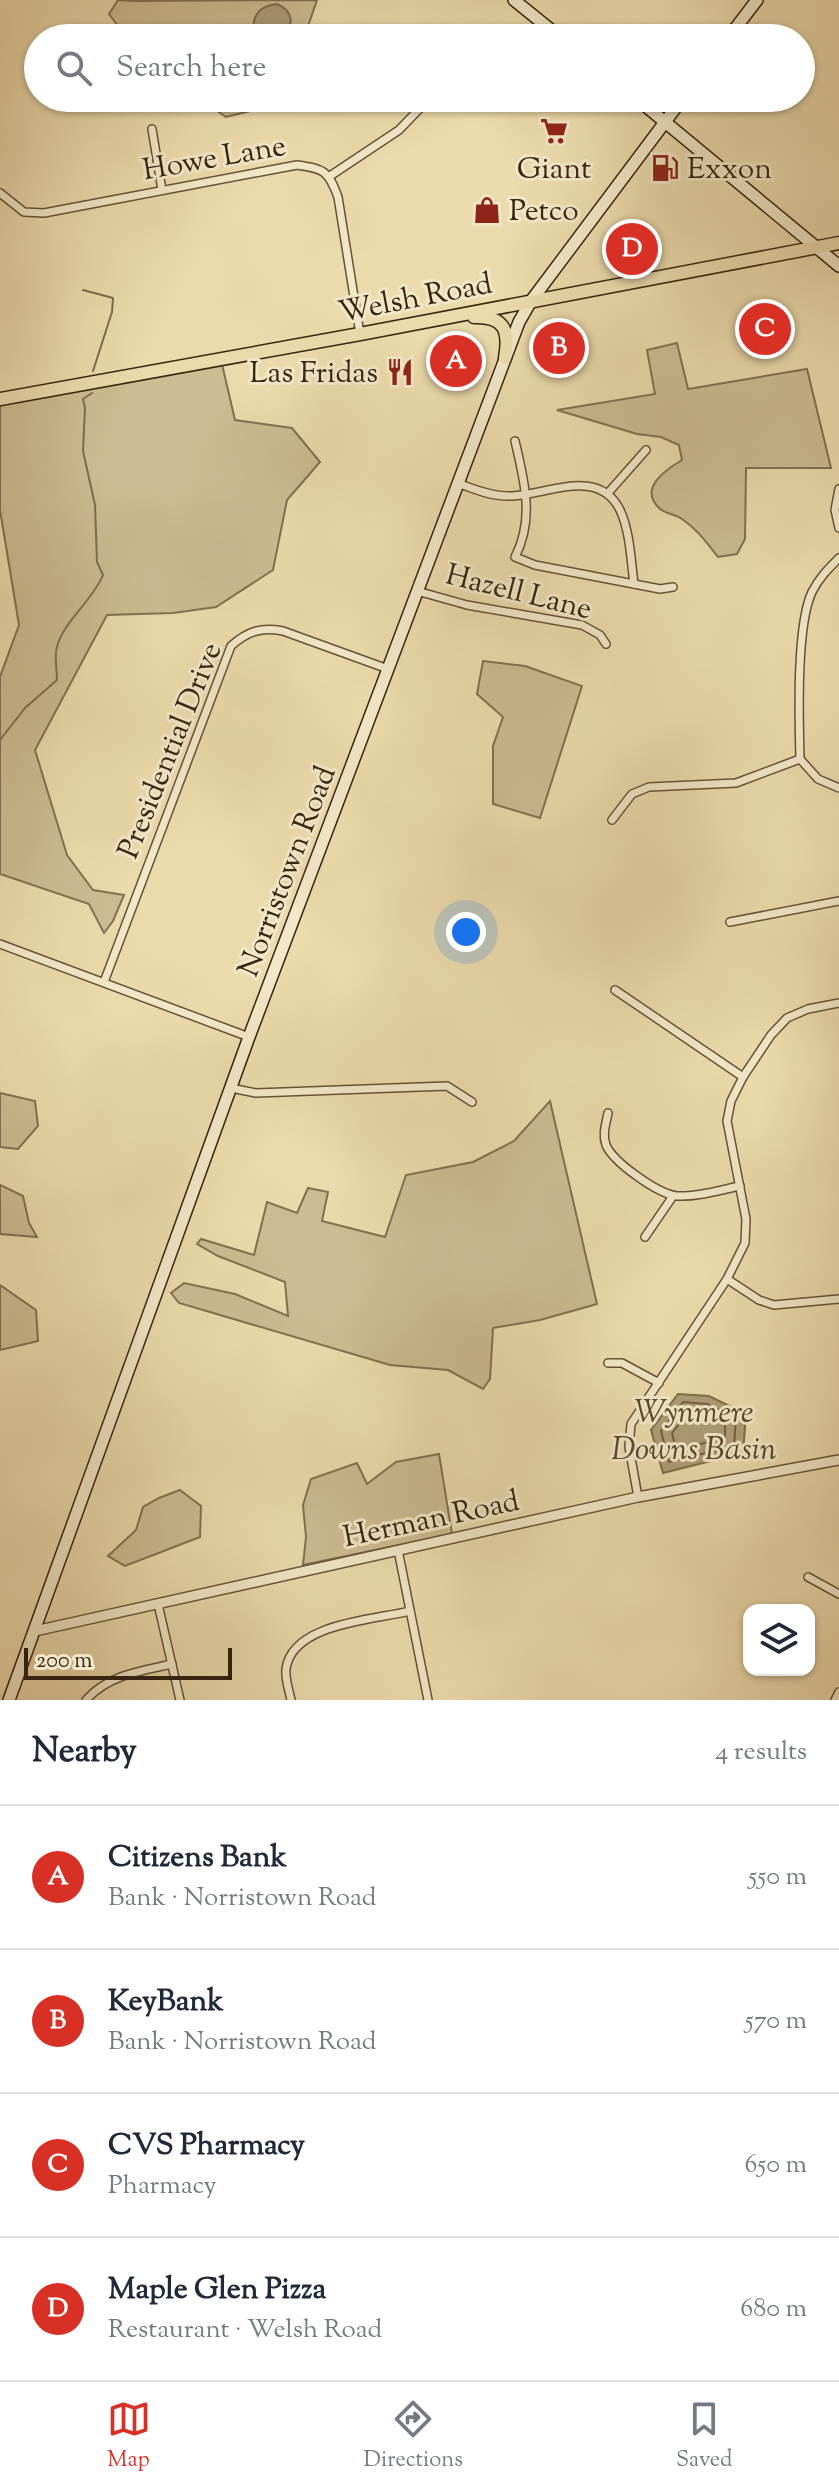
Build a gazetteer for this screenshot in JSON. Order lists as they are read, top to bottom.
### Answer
{
  "streets": {
    "main road": ["Welsh Road", "Norristown Road"],
    "street": [
      "Howe Lane",
      "Hazell Lane",
      "Presidential Drive",
      "Herman Road"
    ]
  },
  "crossings": [
    ["Howe Lane", "Welsh Road"],
    ["Welsh Road", "Norristown Road"],
    ["Hazell Lane", "Norristown Road"],
    ["Presidential Drive", "Norristown Road"],
    ["Norristown Road", "Herman Road"]
  ],
  "water": ["Wynmere Downs Basin"],
  "places": {
    "supermarket": ["Giant"],
    "fuel station": ["Exxon"],
    "shop": ["Petco"],
    "restaurant": ["Las Fridas"]
  },
  "scale_bar": "200 m",
  "page": {
    "search": "Search here",
    "pins": [
      "D",
      "C",
      "B",
      "A"
    ],
    "scale": "200 m",
    "heading": ["Nearby", "4 results"],
    "list": [
      {
        "mark": "A",
        "name": "Citizens Bank",
        "note": "Bank · Norristown Road",
        "value": "550 m"
      },
      {
        "mark": "B",
        "name": "KeyBank",
        "note": "Bank · Norristown Road",
        "value": "570 m"
      },
      {
        "mark": "C",
        "name": "CVS Pharmacy",
        "note": "Pharmacy",
        "value": "650 m"
      },
      {
        "mark": "D",
        "name": "Maple Glen Pizza",
        "note": "Restaurant · Welsh Road",
        "value": "680 m"
      }
    ],
    "nav": ["Map", "Directions", "Saved"]
  }
}
